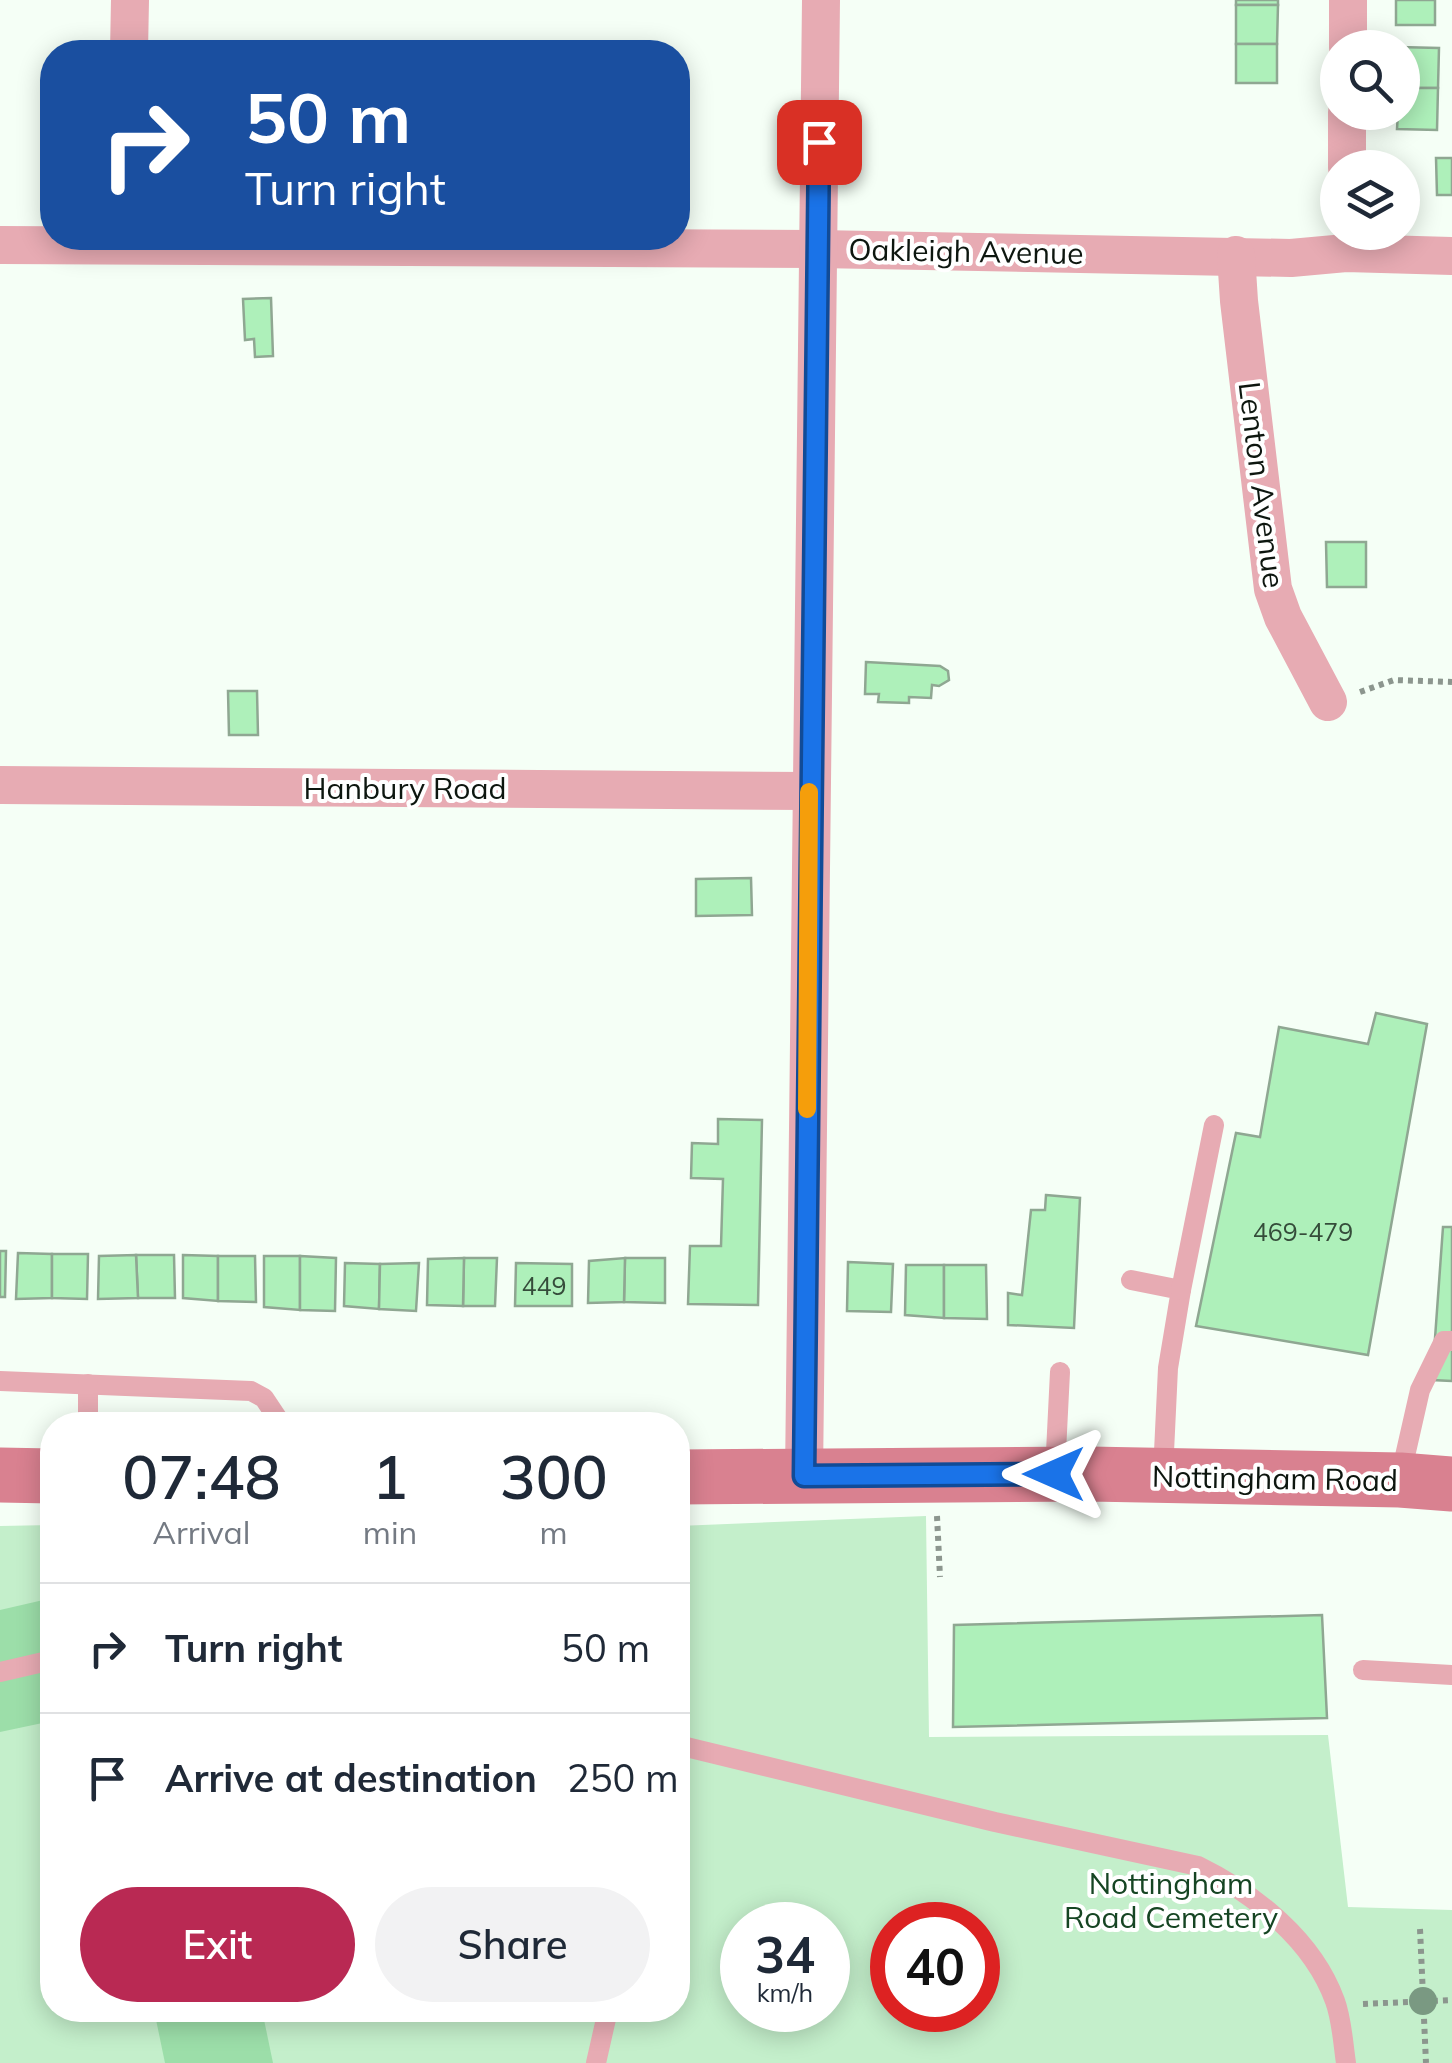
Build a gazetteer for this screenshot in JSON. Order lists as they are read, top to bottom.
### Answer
{
  "streets": {
    "street": [
      "Oakleigh Avenue",
      "Lenton Avenue",
      "Hanbury Road",
      "Nottingham Road"
    ]
  },
  "crossings": [
    ["Oakleigh Avenue", "Lenton Avenue"]
  ],
  "parks": ["Nottingham Road Cemetery"],
  "house_numbers": ["469-479", "449"],
  "page": {
    "turn": ["50 m", "Turn right"],
    "eta": [
      "07:48",
      "Arrival",
      "1",
      "min",
      "300",
      "m"
    ],
    "list": [
      {
        "name": "Turn right",
        "value": "50 m"
      },
      {
        "name": "Arrive at destination",
        "value": "250 m"
      }
    ],
    "buttons": ["Exit", "Share"],
    "speed": "34 km/h",
    "limit": "40"
  }
}
